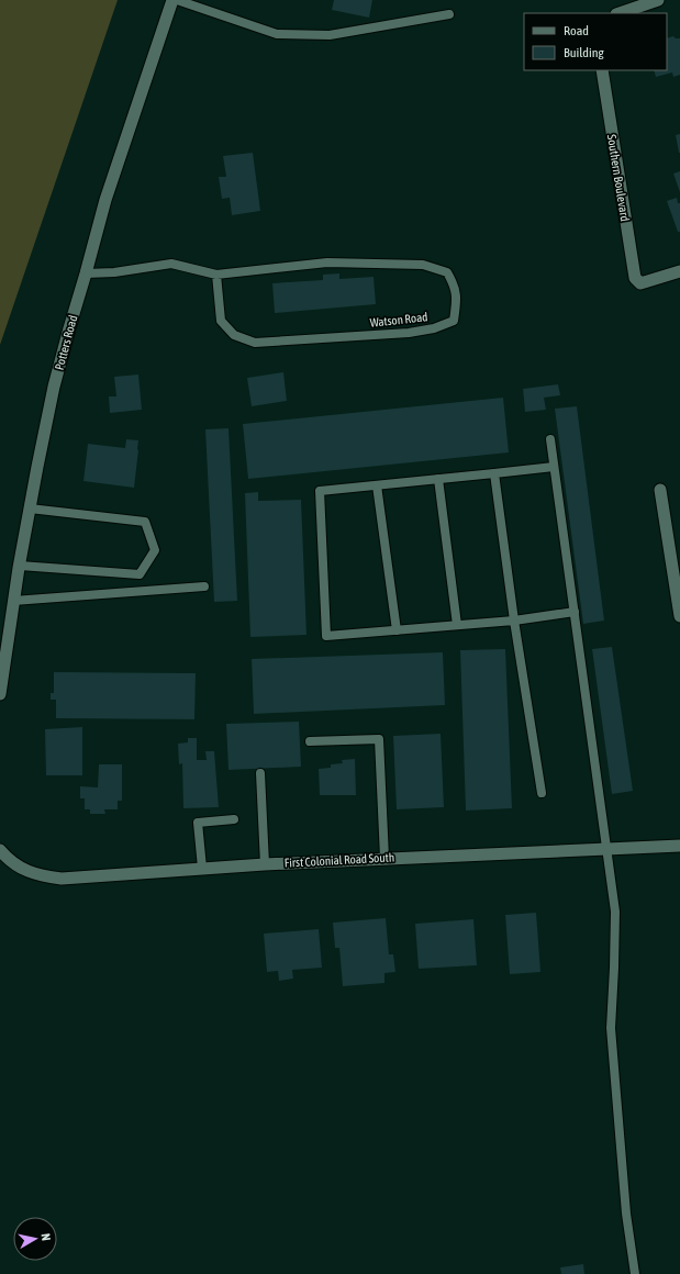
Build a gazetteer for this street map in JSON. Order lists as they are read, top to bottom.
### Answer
{
  "streets": {
    "street": ["Southern Boulevard", "Potters Road", "First Colonial Road South"],
    "lane": ["Watson Road"]
  },
  "crossings": [
    ["Watson Road", "Potters Road"]
  ],
  "legend": ["Road", "Building"],
  "north": "right"
}
